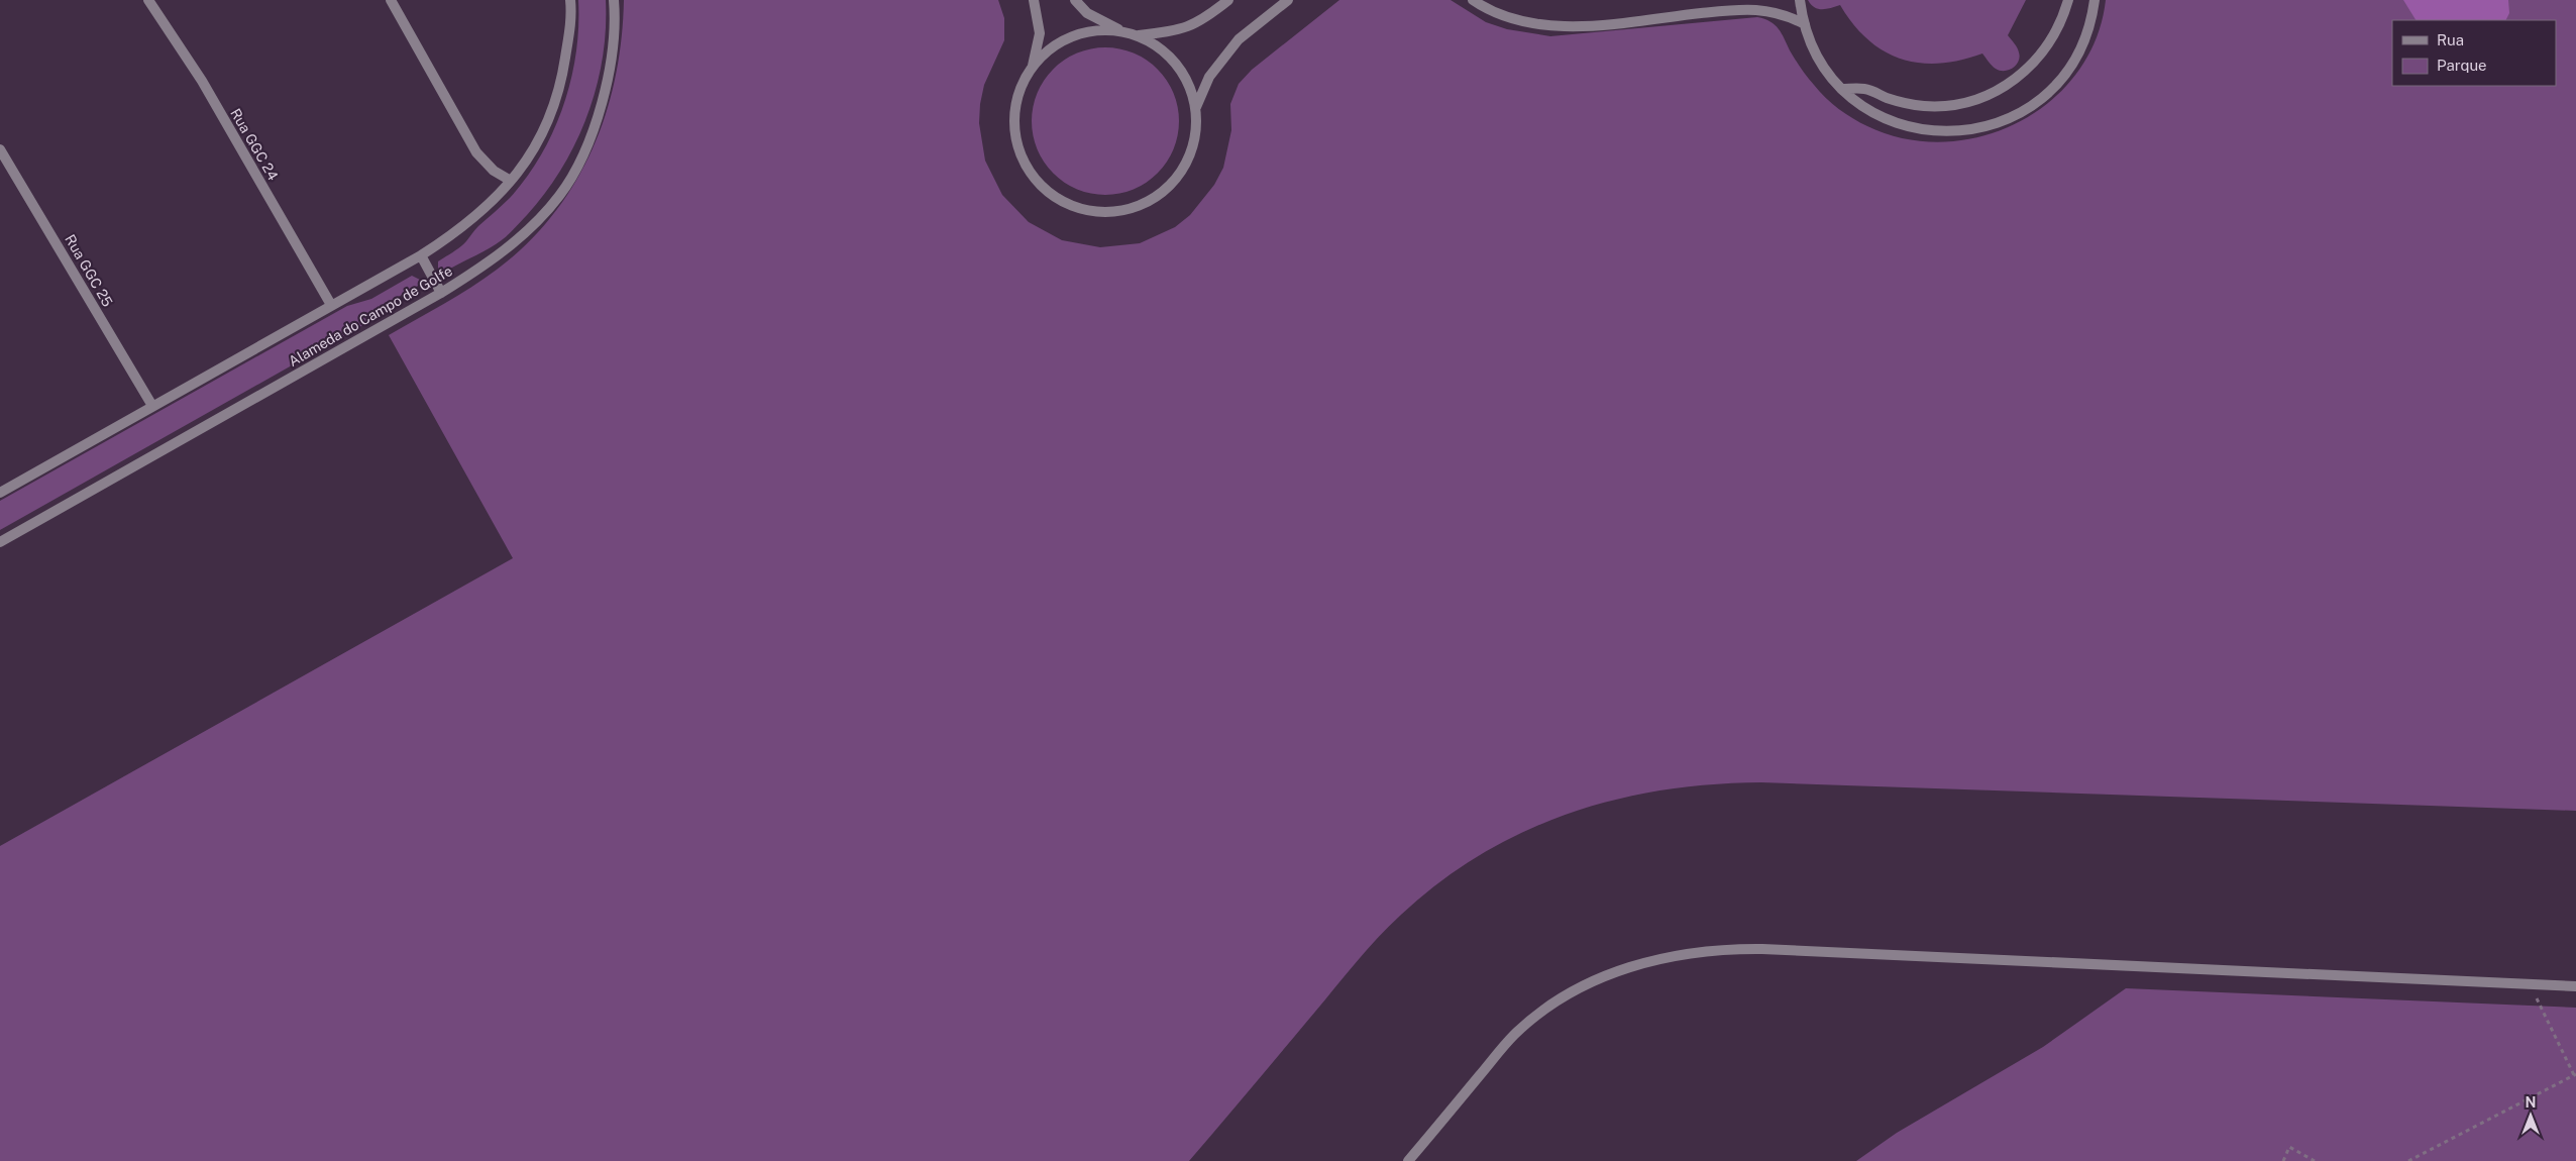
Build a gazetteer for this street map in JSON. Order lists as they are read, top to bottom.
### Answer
{
  "streets": {
    "street": ["Rua GGC 24", "Rua GGC 25", "Alameda do Campo de Golfe"]
  },
  "crossings": [
    ["Rua GGC 24", "Alameda do Campo de Golfe"],
    ["Rua GGC 25", "Alameda do Campo de Golfe"]
  ],
  "legend": ["Rua", "Parque"],
  "north": "top"
}
